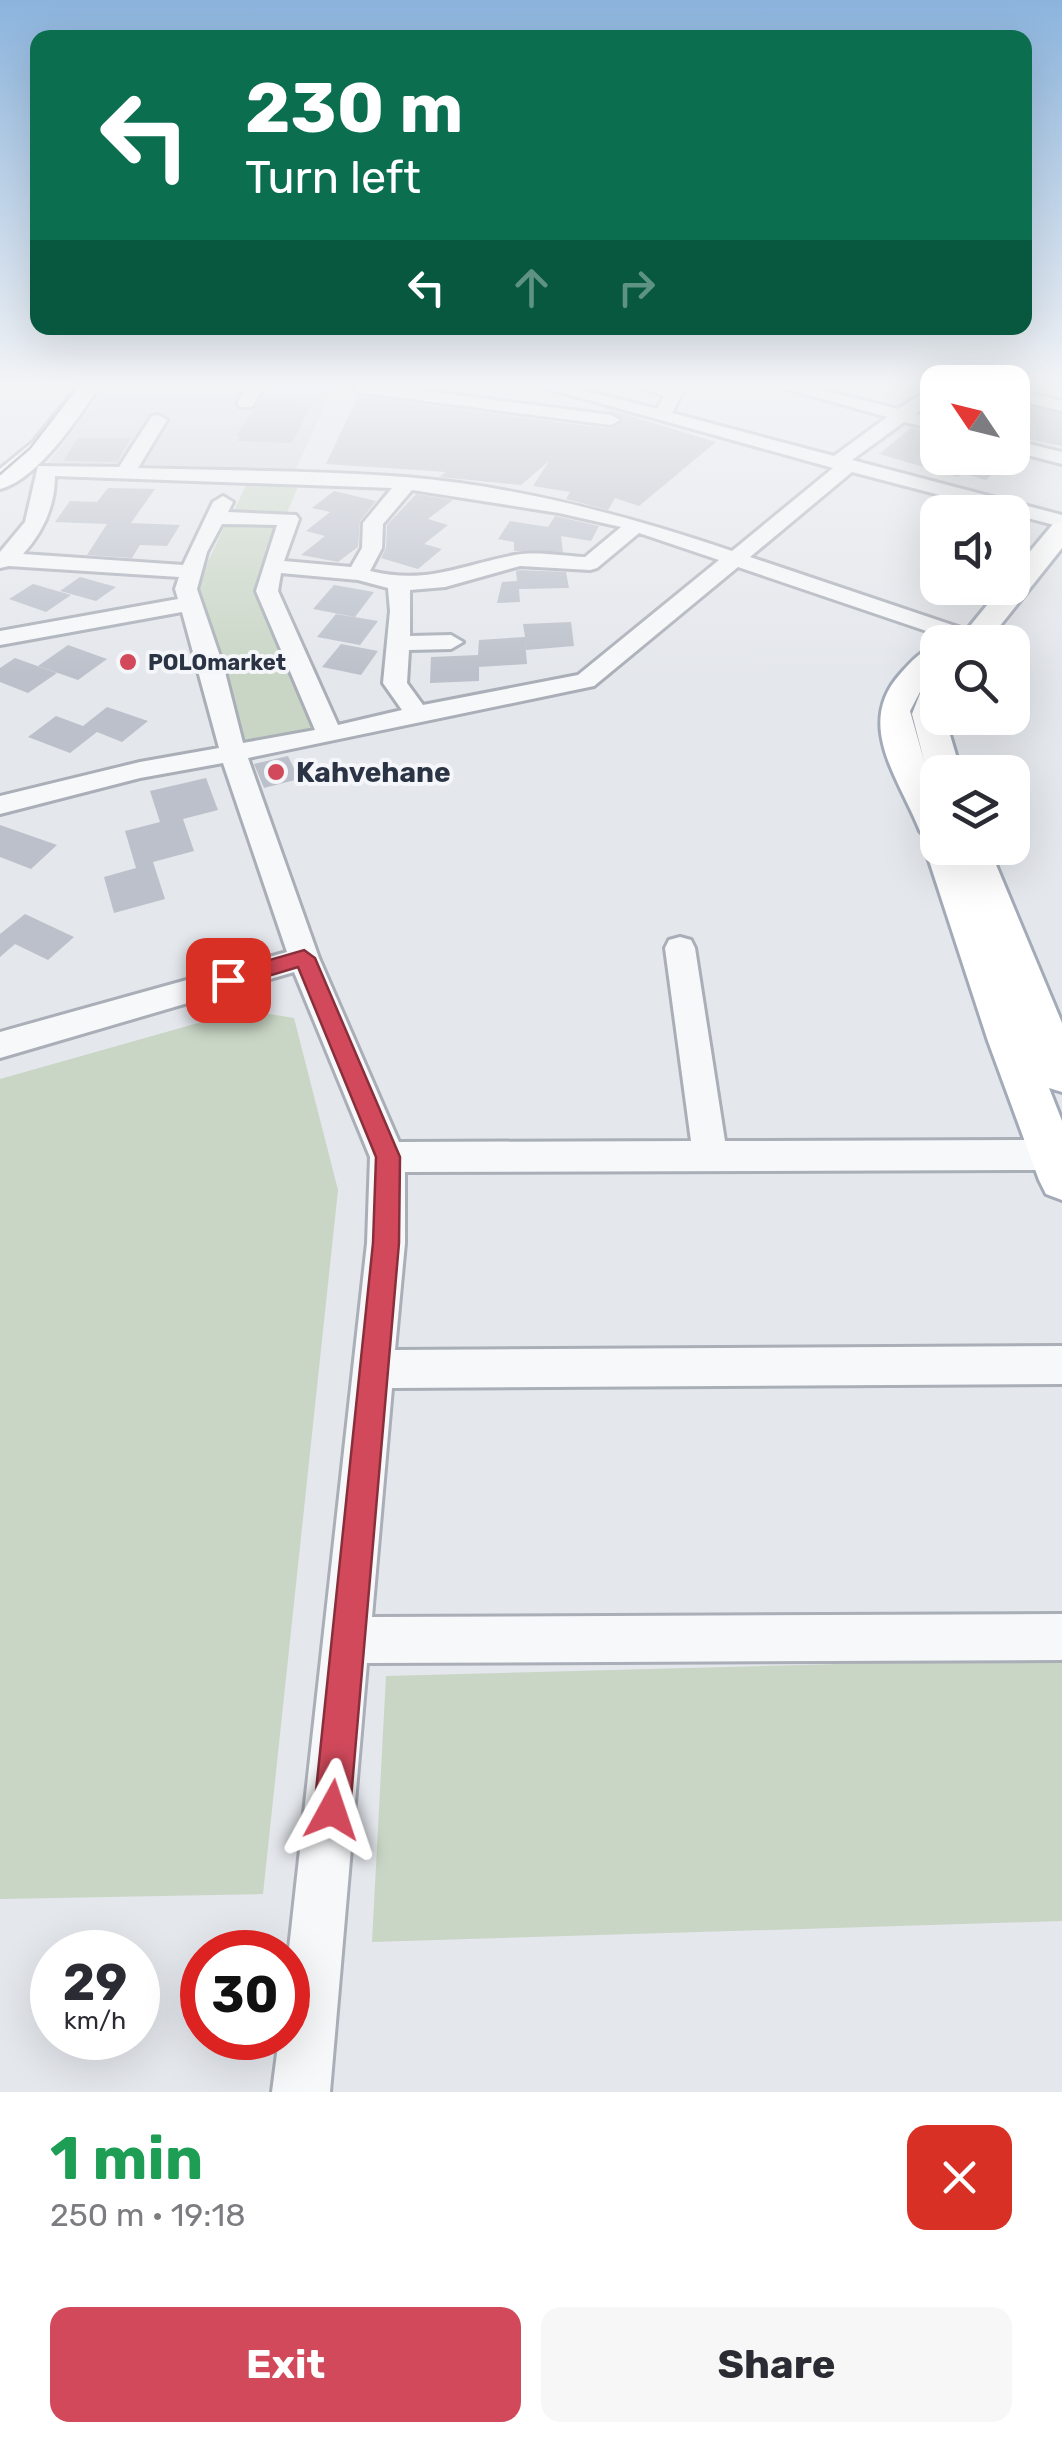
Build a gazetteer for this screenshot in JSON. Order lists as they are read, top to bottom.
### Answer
{
  "places": ["POLOmarket", "Kahvehane"],
  "north": "top left",
  "page": {
    "turn": ["230 m", "Turn left"],
    "speed": "29 km/h",
    "limit": "30",
    "heading": ["1 min", "250 m · 19:18"],
    "buttons": ["Exit", "Share"]
  }
}
